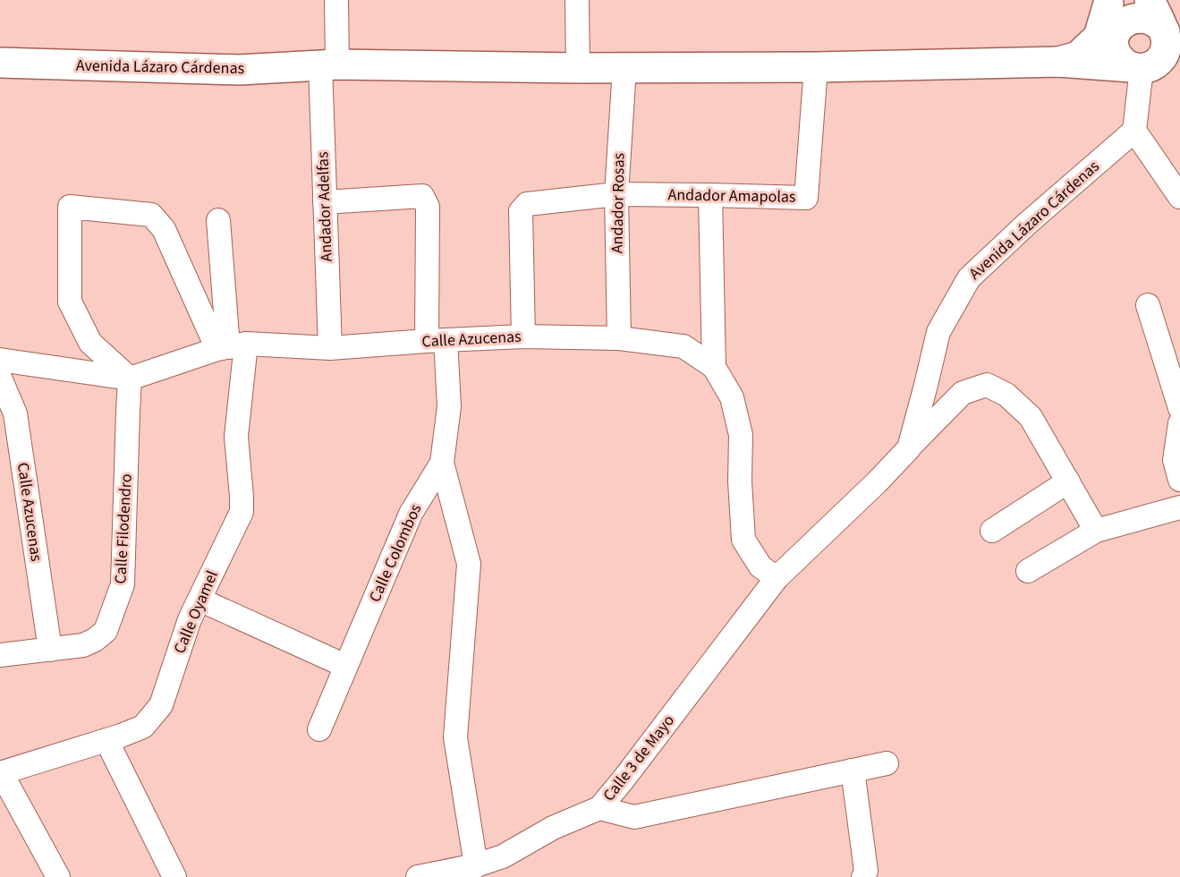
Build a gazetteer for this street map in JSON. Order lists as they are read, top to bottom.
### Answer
{
  "streets": {
    "street": [
      "Avenida Lázaro Cárdenas",
      "Andador Amapolas",
      "Andador Rosas",
      "Andador Adelfas",
      "Calle Azucenas",
      "Calle Filodendro",
      "Calle Colombos",
      "Calle Oyamel",
      "Calle 3 de Mayo"
    ]
  },
  "crossings": [
    ["Avenida Lázaro Cárdenas", "Andador Amapolas"],
    ["Avenida Lázaro Cárdenas", "Andador Rosas"],
    ["Avenida Lázaro Cárdenas", "Andador Adelfas"],
    ["Avenida Lázaro Cárdenas", "Calle Azucenas"],
    ["Avenida Lázaro Cárdenas", "Calle 3 de Mayo"],
    ["Andador Amapolas", "Andador Rosas"],
    ["Andador Amapolas", "Calle Azucenas"],
    ["Andador Rosas", "Calle Azucenas"],
    ["Andador Adelfas", "Calle Azucenas"],
    ["Andador Adelfas", "Calle Colombos"],
    ["Calle Azucenas", "Calle Filodendro"],
    ["Calle Azucenas", "Calle Colombos"],
    ["Calle Azucenas", "Calle Oyamel"],
    ["Calle Azucenas", "Calle 3 de Mayo"]
  ]
}
